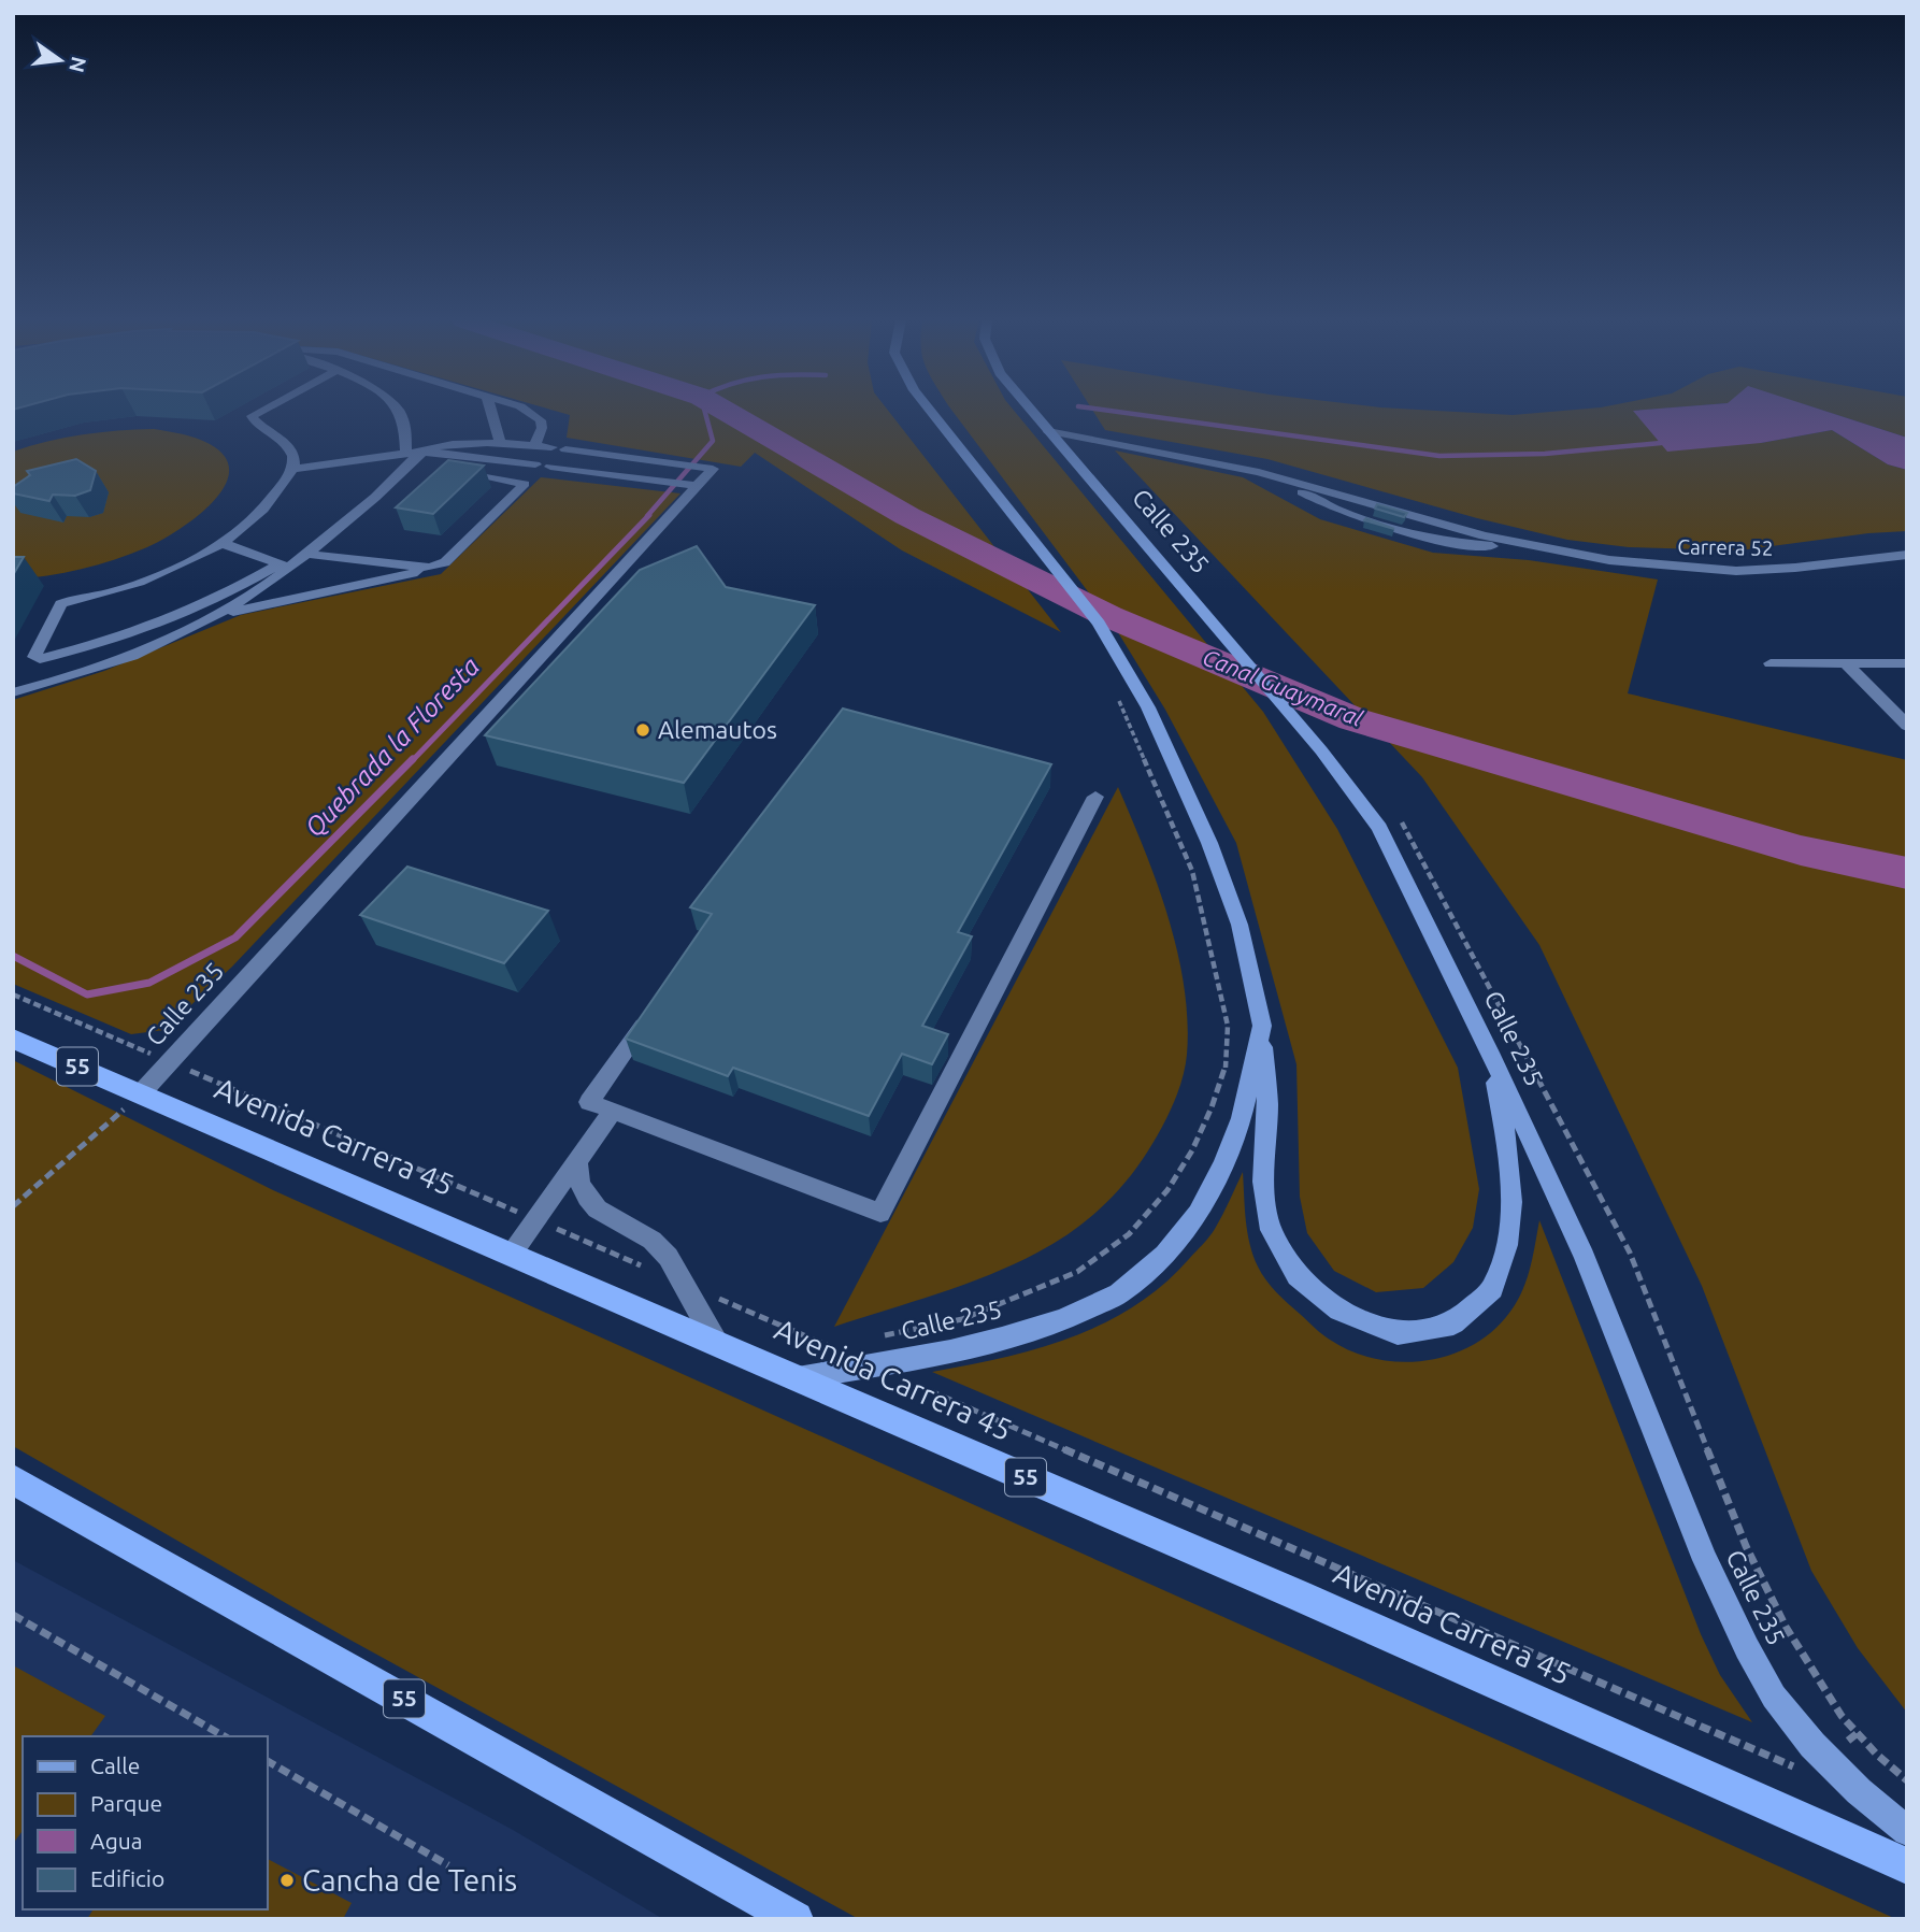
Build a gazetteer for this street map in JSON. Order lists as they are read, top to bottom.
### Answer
{
  "streets": {
    "highway": ["55", "Avenida Carrera 45"],
    "main road": ["Calle 235"],
    "street": ["Carrera 52"]
  },
  "crossings": [
    ["Calle 235", "Carrera 52"],
    ["Calle 235", "Avenida Carrera 45"]
  ],
  "water": ["Canal Guaymaral", "Quebrada la Floresta"],
  "places": ["Alemautos", "Cancha de Tenis"],
  "legend": [
    "Calle",
    "Parque",
    "Agua",
    "Edificio"
  ],
  "north": "right"
}
